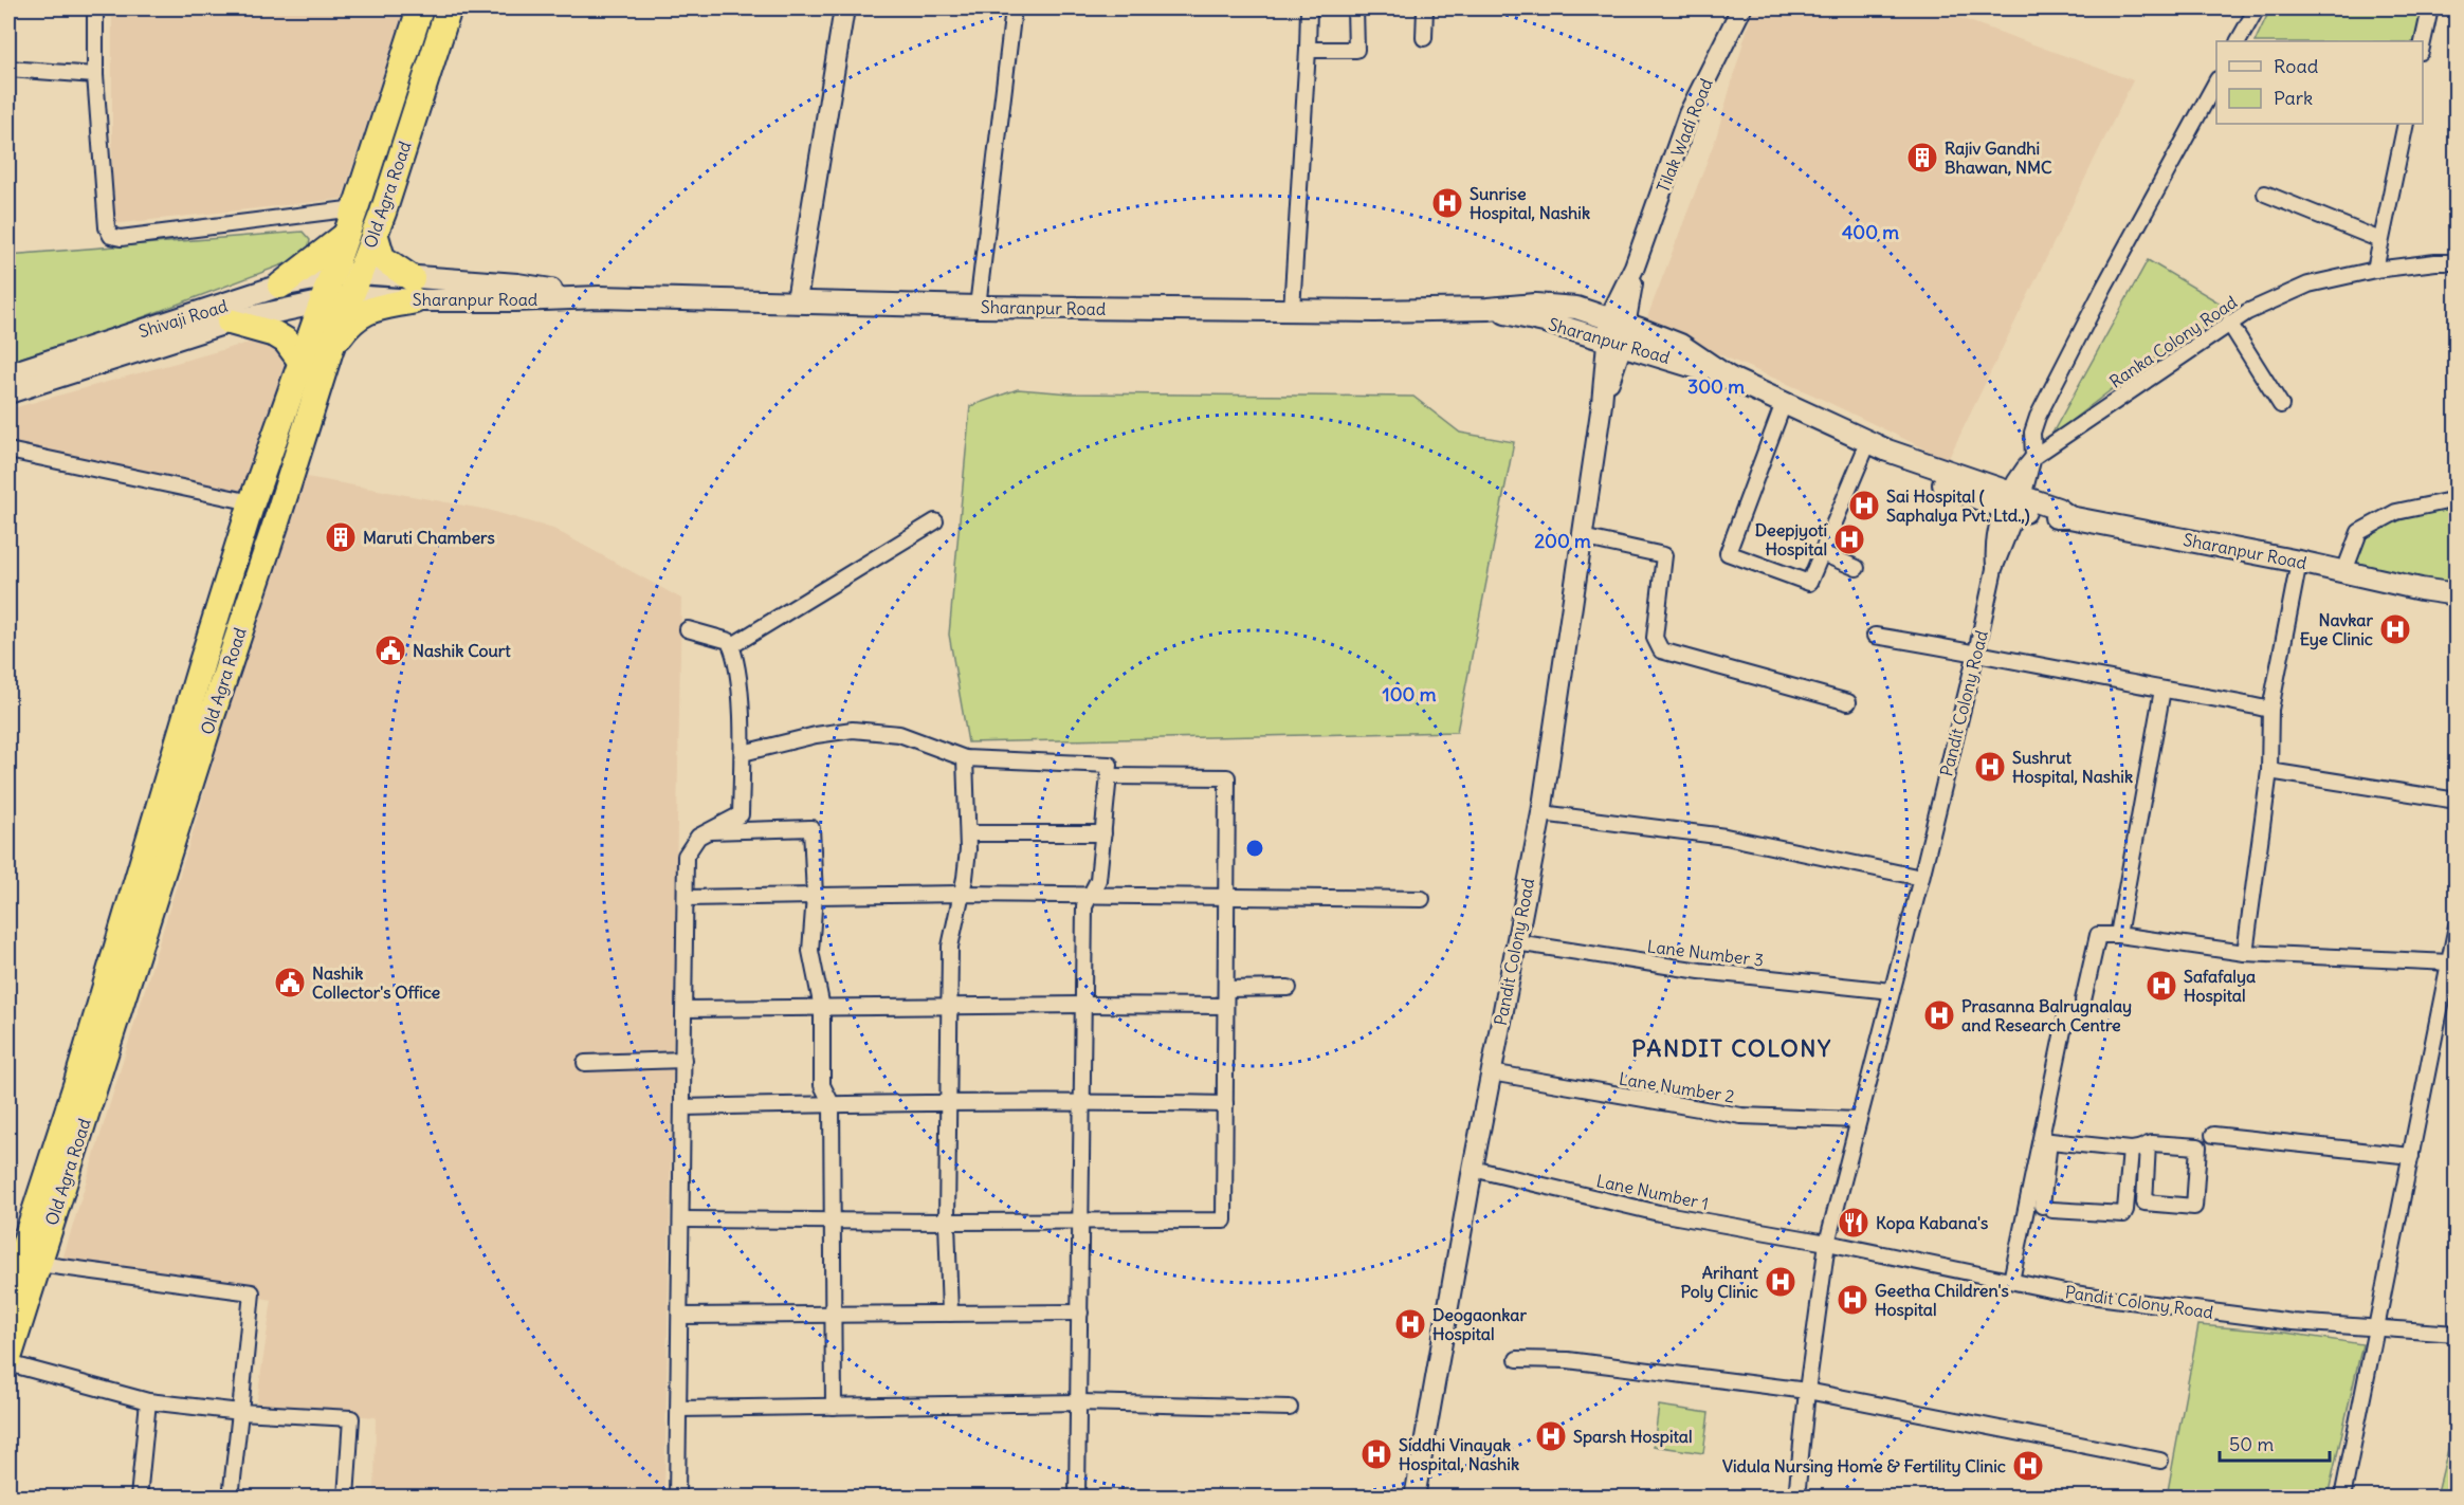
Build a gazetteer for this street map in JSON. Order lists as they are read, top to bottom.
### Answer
{
  "streets": {
    "highway": ["Old Agra Road"],
    "main road": ["Sharanpur Road", "Shivaji Road"],
    "street": [
      "Tilak Wadi Road",
      "Ranka Colony Road",
      "Pandit Colony Road",
      "Lane Number 3",
      "Lane Number 2",
      "Lane Number 1"
    ]
  },
  "crossings": [
    ["Tilak Wadi Road", "Sharanpur Road"],
    ["Tilak Wadi Road", "Pandit Colony Road"],
    ["Old Agra Road", "Sharanpur Road"],
    ["Old Agra Road", "Shivaji Road"],
    ["Sharanpur Road", "Shivaji Road"],
    ["Sharanpur Road", "Ranka Colony Road"],
    ["Sharanpur Road", "Pandit Colony Road"],
    ["Ranka Colony Road", "Pandit Colony Road"],
    ["Pandit Colony Road", "Lane Number 3"],
    ["Pandit Colony Road", "Lane Number 2"],
    ["Pandit Colony Road", "Lane Number 1"]
  ],
  "districts": ["PANDIT COLONY"],
  "places": {
    "building": ["Rajiv Gandhi Bhawan, NMC", "Maruti Chambers"],
    "hospital": [
      "Sunrise Hospital, Nashik",
      "Sai Hospital ( Saphalya Pvt. Ltd.,)",
      "Deepjyoti Hospital",
      "Navkar Eye Clinic",
      "Sushrut Hospital, Nashik",
      "Safafalya Hospital",
      "Prasanna Balrugnalay and Research Centre",
      "Arihant Poly Clinic",
      "Geetha Children's Hospital",
      "Deogaonkar Hospital",
      "Sparsh Hospital",
      "Siddhi Vinayak Hospital, Nashik",
      "Vidula Nursing Home & Fertility Clinic"
    ],
    "public building": ["Nashik Court", "Nashik Collector's Office"],
    "restaurant": ["Kopa Kabana's"]
  },
  "legend": ["Road", "Park"],
  "scale_bar": "50 m",
  "rings": [
    "400 m",
    "300 m",
    "200 m",
    "100 m"
  ]
}
